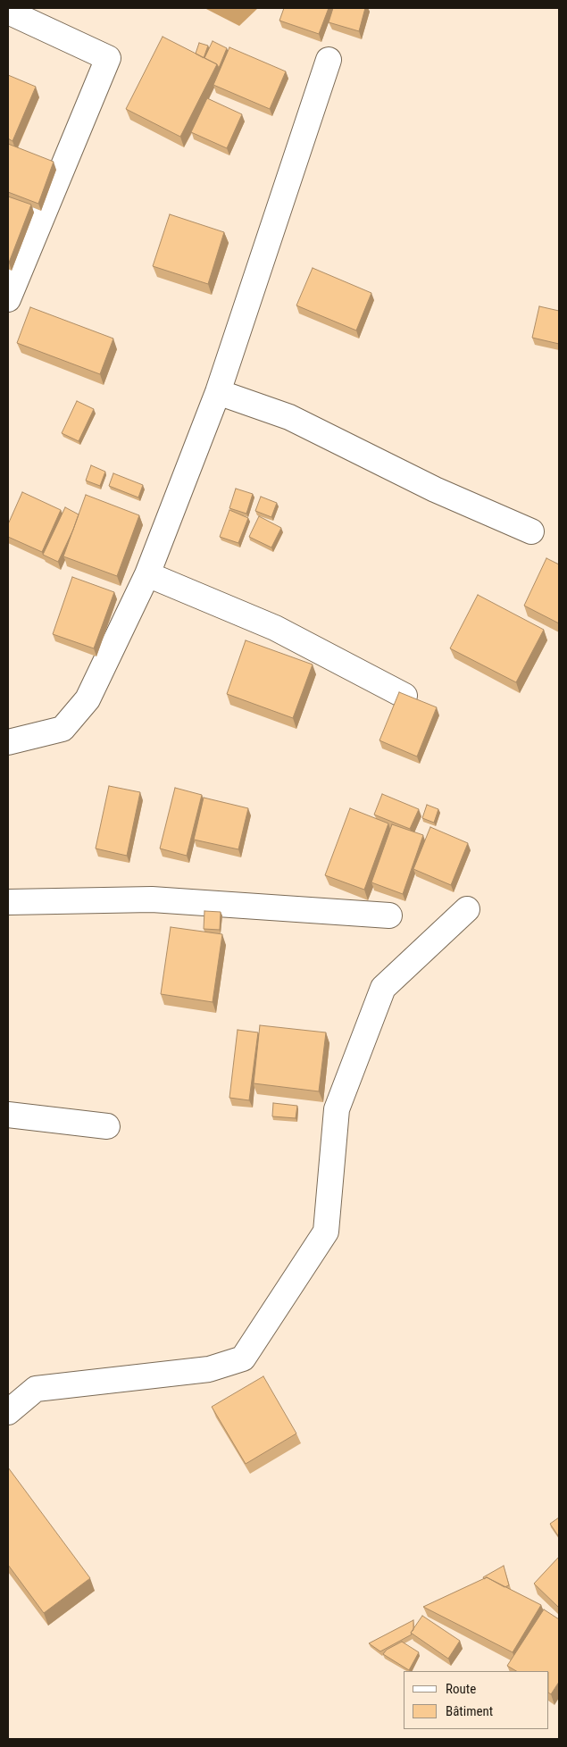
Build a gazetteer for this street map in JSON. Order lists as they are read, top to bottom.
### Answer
{
  "legend": ["Route", "Bâtiment"]
}
